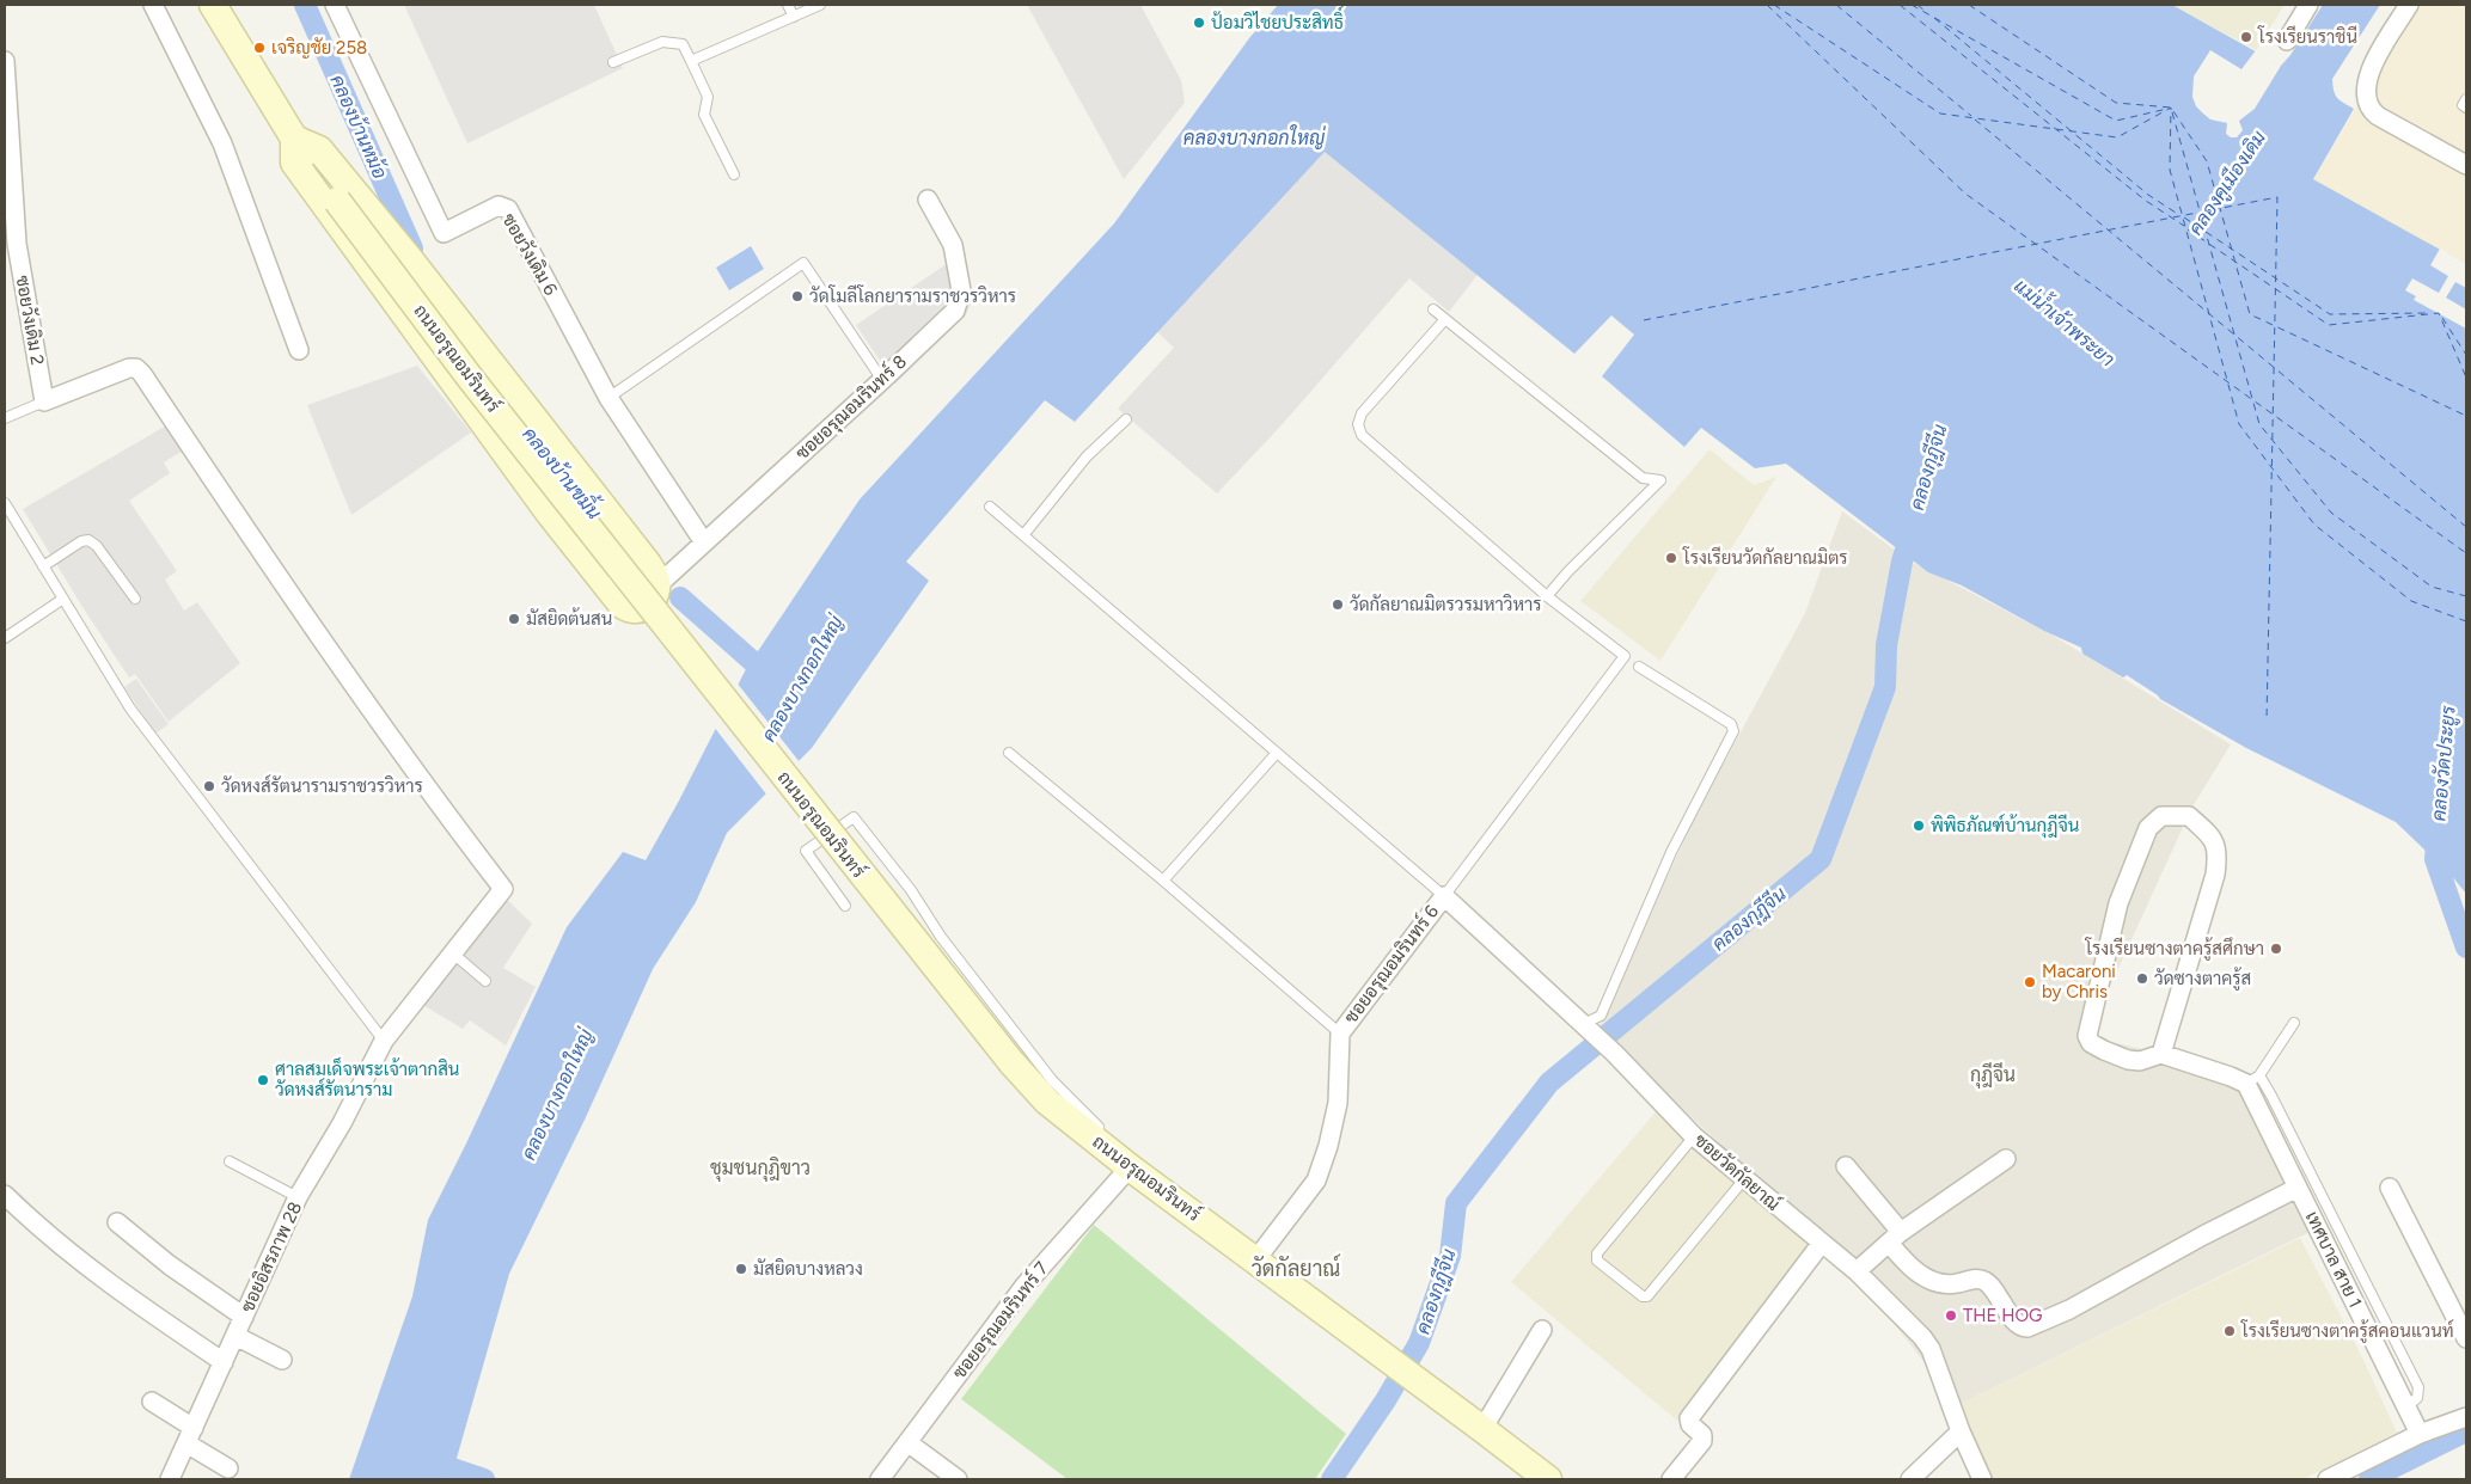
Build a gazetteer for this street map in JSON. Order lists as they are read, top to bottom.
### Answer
{
  "streets": {
    "main road": ["ถนนอรุณอมรินทร์"],
    "street": [
      "ซอยวังเดิม 6",
      "ซอยวังเดิม 2",
      "ซอยอรุณอมรินทร์ 8",
      "ซอยอรุณอมรินทร์ 6",
      "ซอยวัดกัลยาณ์",
      "ซอยอิสรภาพ 28",
      "เทศบาล สาย 1",
      "ซอยอรุณอมรินทร์ 7"
    ]
  },
  "crossings": [
    ["ซอยวังเดิม 6", "ซอยอรุณอมรินทร์ 8"],
    ["ซอยวังเดิม 2", "ซอยอิสรภาพ 28"],
    ["ถนนอรุณอมรินทร์", "ซอยอรุณอมรินทร์ 6"],
    ["ถนนอรุณอมรินทร์", "ซอยอรุณอมรินทร์ 7"],
    ["ซอยอรุณอมรินทร์ 6", "ซอยวัดกัลยาณ์"]
  ],
  "districts": ["กุฎีจีน", "ชุมชนกุฎิขาว", "วัดกัลยาณ์"],
  "water": [
    "คลองบ้านหม้อ",
    "คลองบางกอกใหญ่",
    "คลองคูเมืองเดิม",
    "แม่น้ำเจ้าพระยา",
    "คลองกุฎีจีน",
    "คลองบ้านขมิ้น",
    "คลองวัดประยูร"
  ],
  "places": [
    "ป้อมวิไชยประสิทธิ์",
    "โรงเรียนราชินี",
    "เจริญชัย 258",
    "วัดโมลีโลกยารามราชวรวิหาร",
    "โรงเรียนวัดกัลยาณมิตร",
    "วัดกัลยาณมิตรวรมหาวิหาร",
    "มัสยิดต้นสน",
    "วัดหงส์รัตนารามราชวรวิหาร",
    "พิพิธภัณฑ์บ้านกุฎีจีน",
    "โรงเรียนซางตาครู้สศึกษา",
    "วัดซางตาครู้ส",
    "Macaroni by Chris",
    "ศาลสมเด็จพระเจ้าตากสิน วัดหงส์รัตนาราม",
    "มัสยิดบางหลวง",
    "THE HOG",
    "โรงเรียนซางตาครู้สคอนแวนท์"
  ]
}
